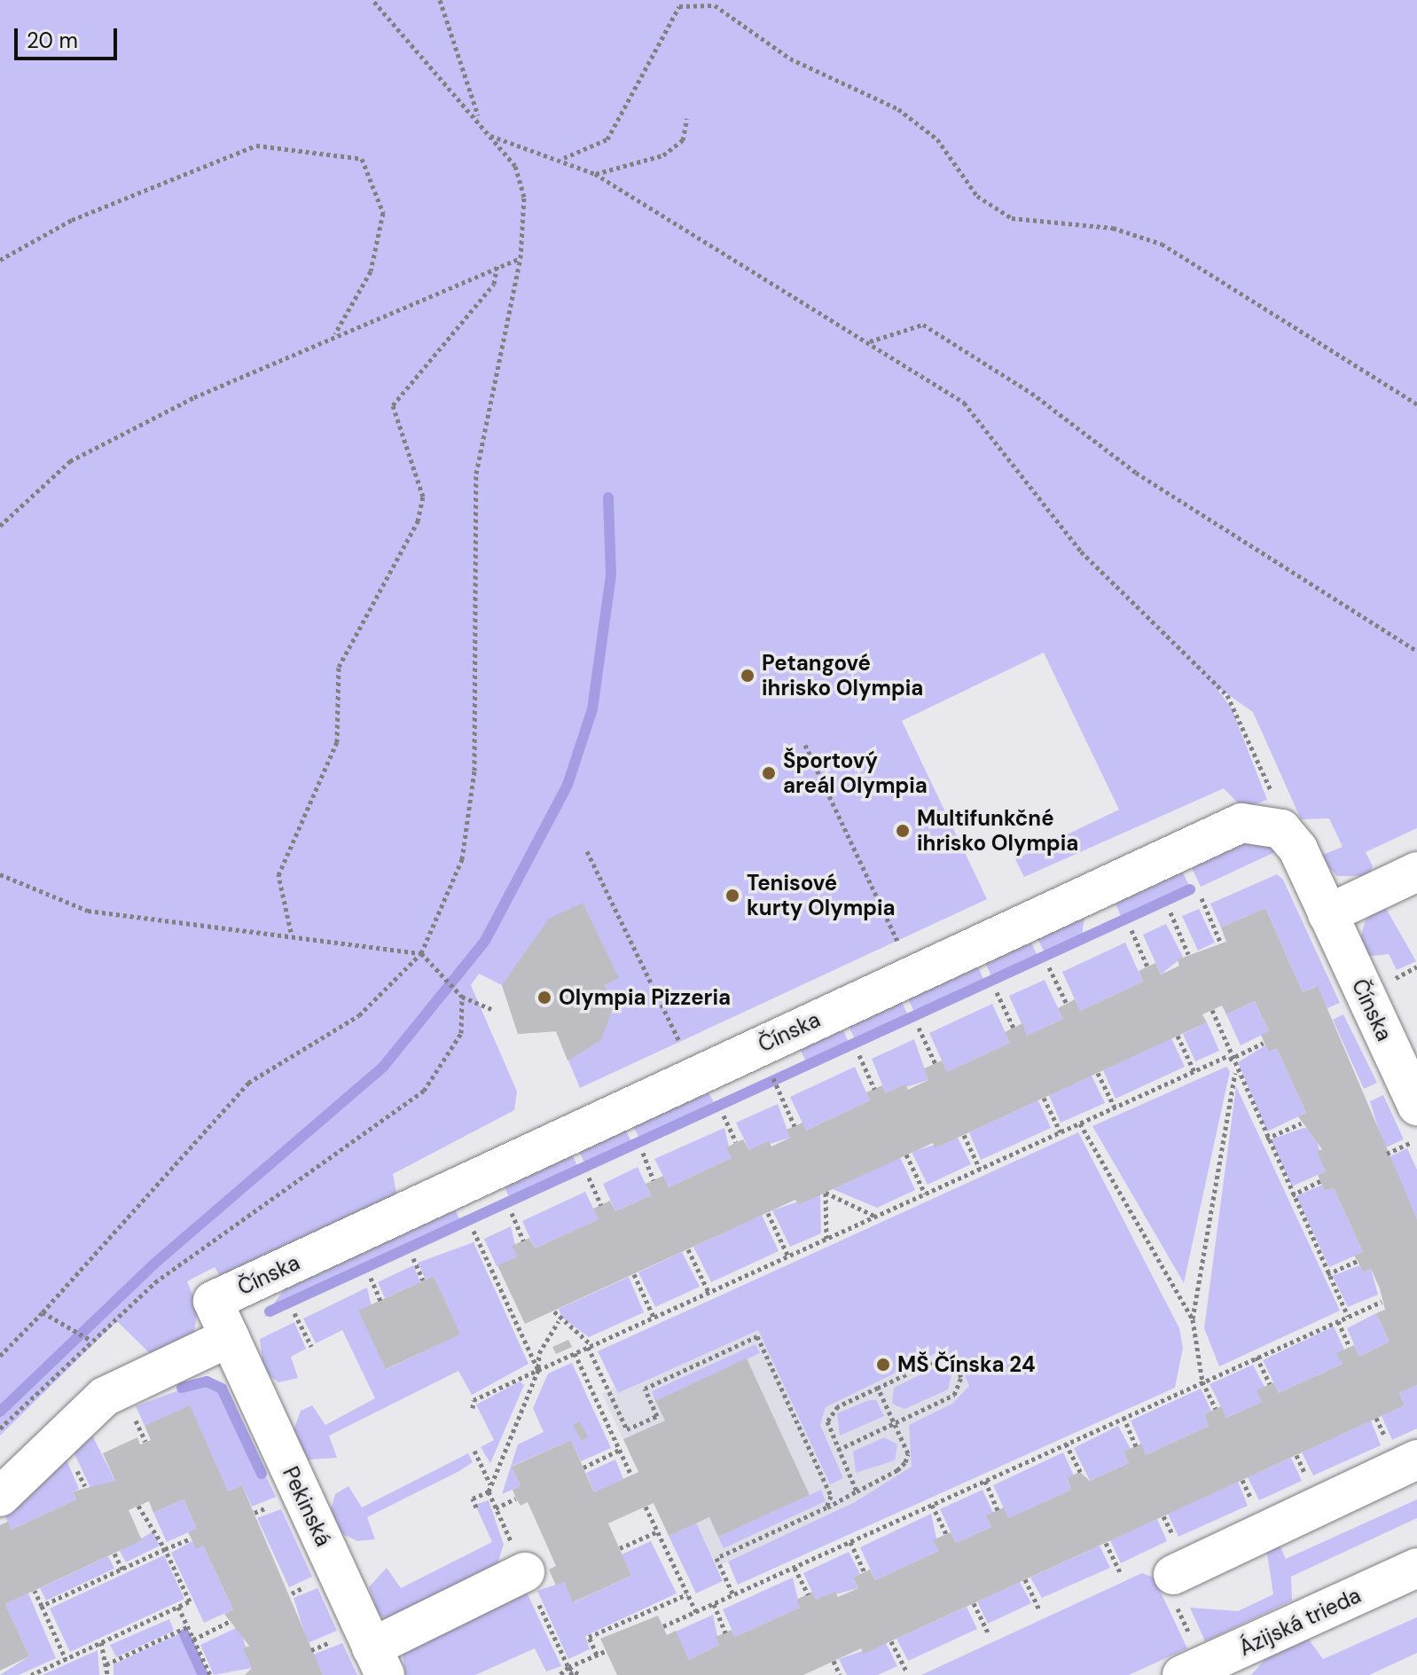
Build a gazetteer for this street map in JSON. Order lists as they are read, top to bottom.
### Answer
{
  "streets": {
    "street": ["Čínska", "Pekinská", "Ázijská trieda"]
  },
  "crossings": [
    ["Čínska", "Pekinská"]
  ],
  "places": [
    "Petangové ihrisko Olympia",
    "Športový areál Olympia",
    "Multifunkčné ihrisko Olympia",
    "Tenisové kurty Olympia",
    "Olympia Pizzeria",
    "MŠ Čínska 24"
  ],
  "scale_bar": "20 m"
}
